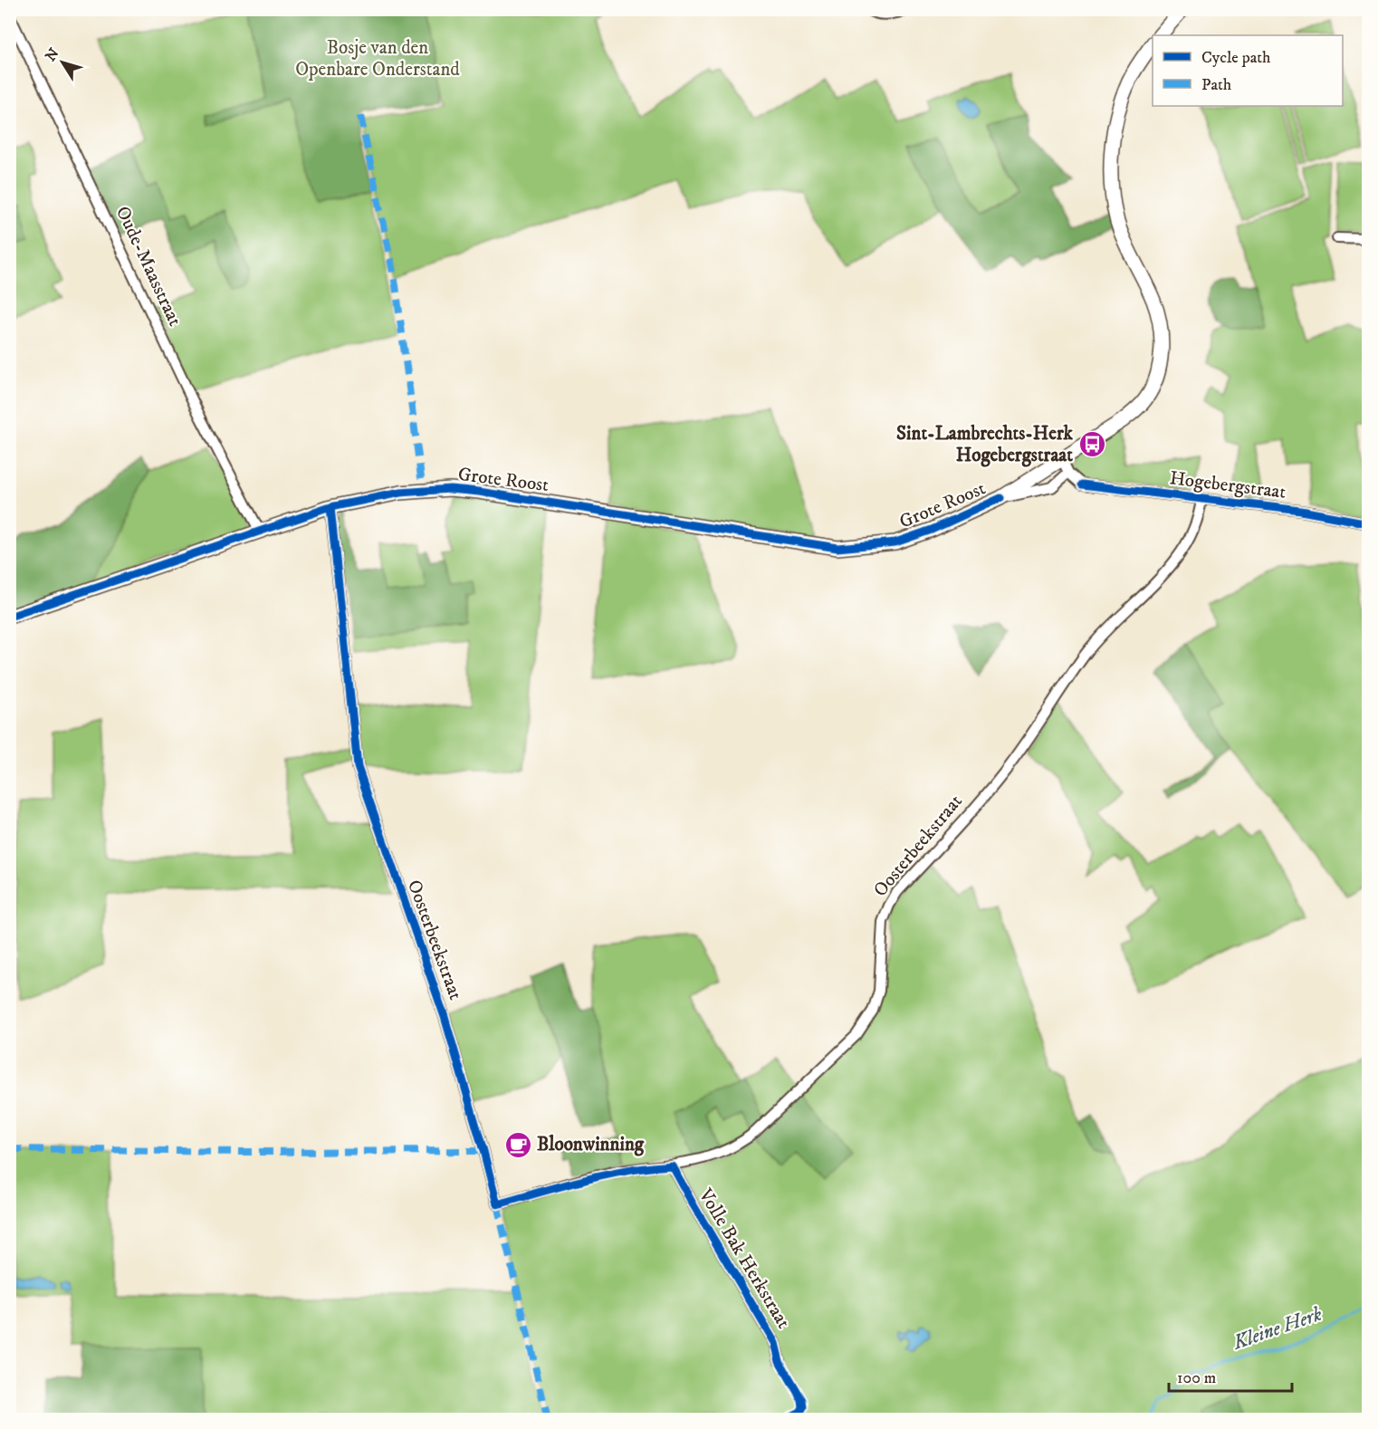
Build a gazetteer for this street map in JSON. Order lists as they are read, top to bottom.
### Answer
{
  "streets": {
    "street": [
      "Oude-Maasstraat",
      "Grote Roost",
      "Hogebergstraat",
      "Oosterbeekstraat",
      "Volle Bak Herkstraat"
    ]
  },
  "crossings": [
    ["Oude-Maasstraat", "Grote Roost"],
    ["Grote Roost", "Oosterbeekstraat"],
    ["Hogebergstraat", "Oosterbeekstraat"],
    ["Oosterbeekstraat", "Volle Bak Herkstraat"]
  ],
  "water": ["Kleine Herk"],
  "parks": ["Bosje van den Openbare Onderstand"],
  "places": {
    "bus stop": ["Sint-Lambrechts-Herk Hogebergstraat"],
    "cafe": ["Bloonwinning"]
  },
  "legend": ["Cycle path", "Path"],
  "scale_bar": "100 m",
  "north": "top left"
}
